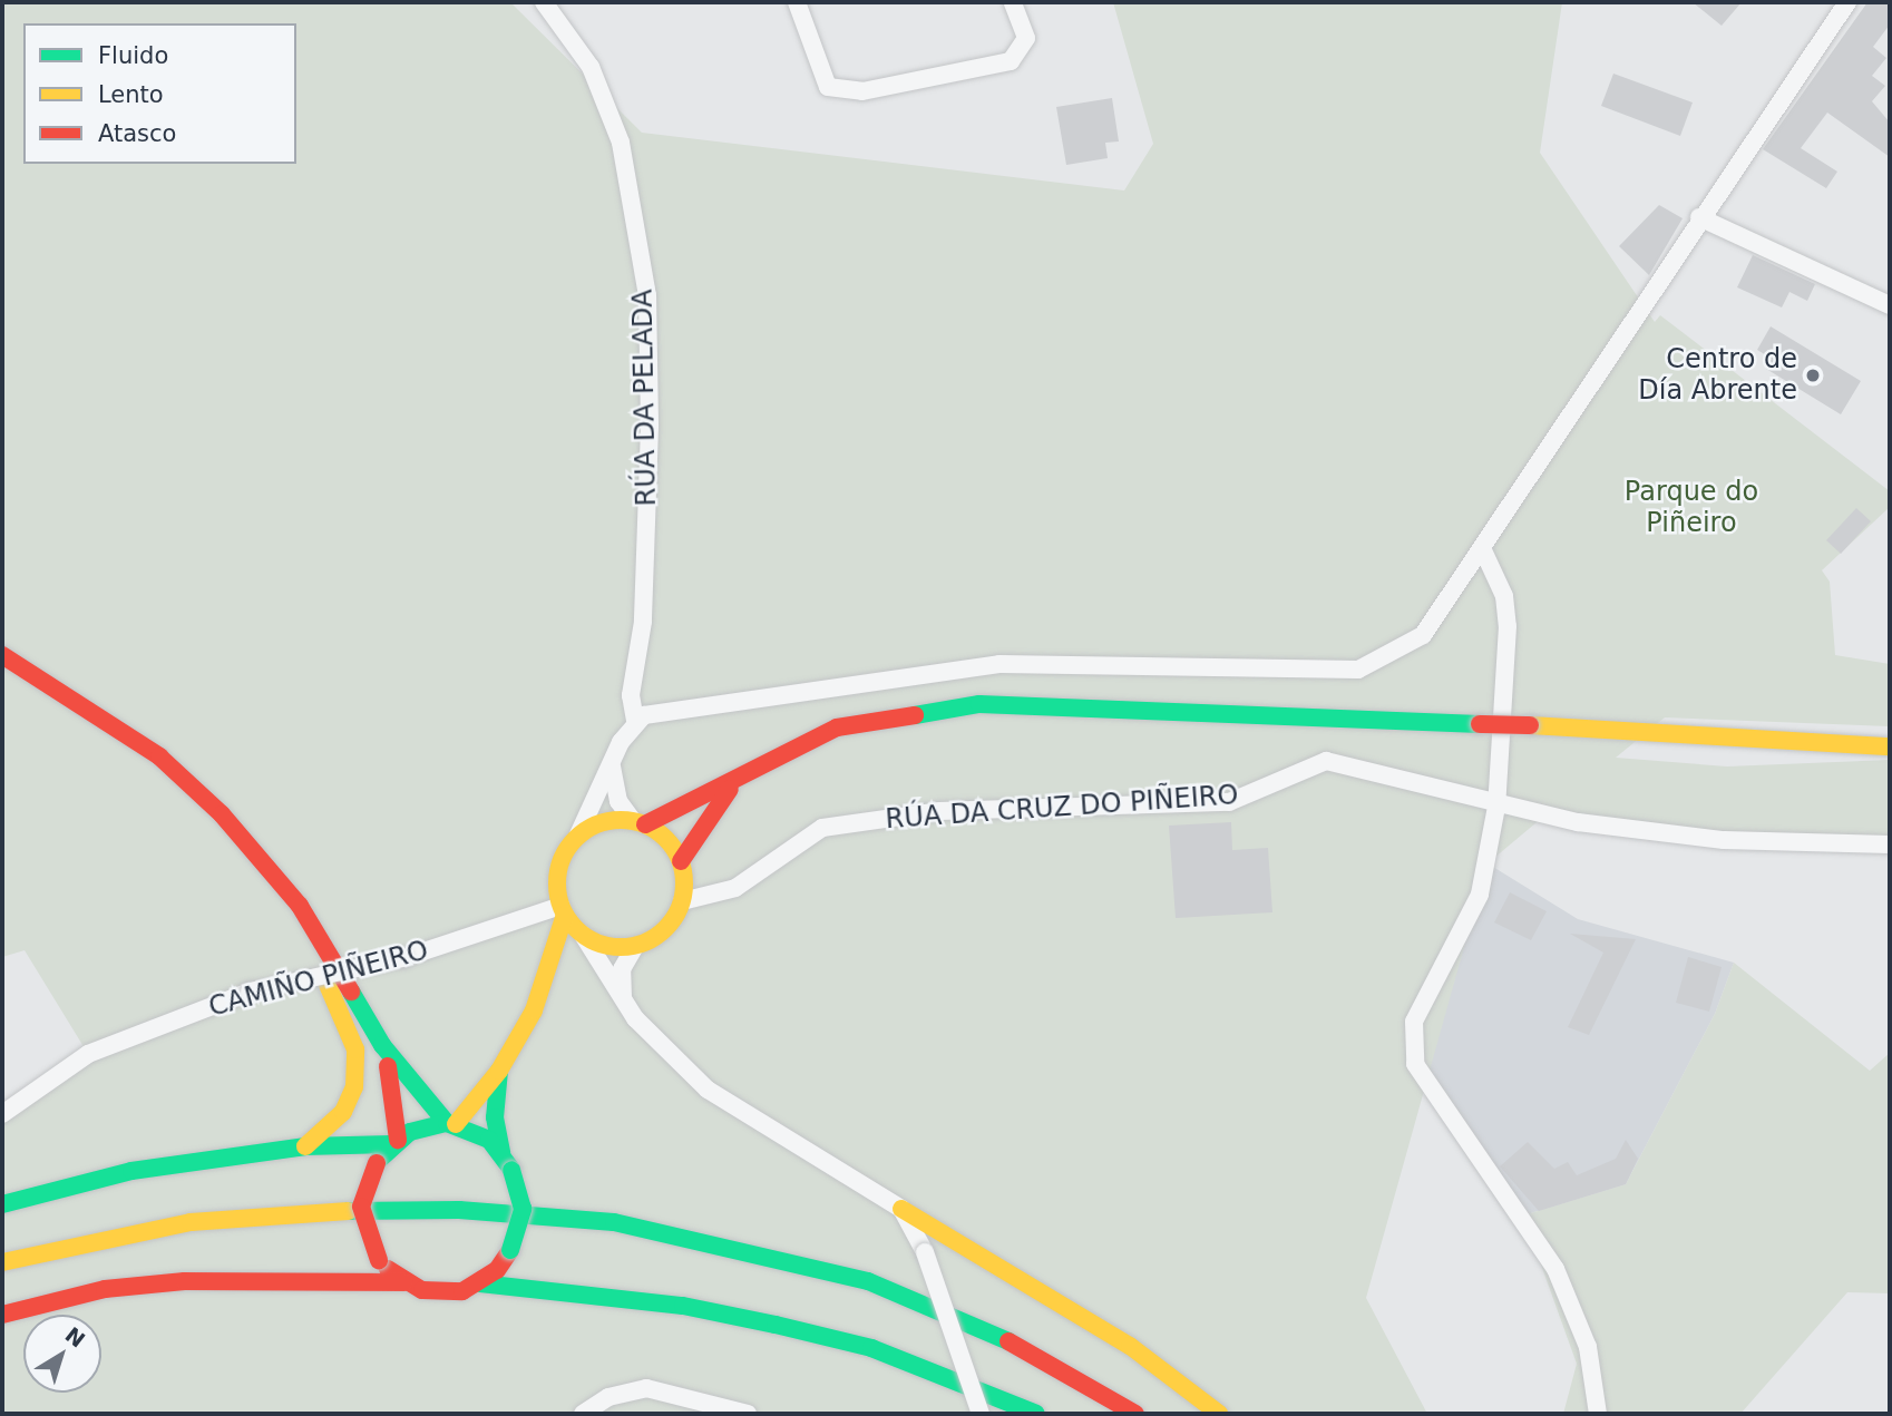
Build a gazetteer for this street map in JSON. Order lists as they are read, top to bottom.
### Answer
{
  "streets": {
    "street": ["RÚA DA PELADA", "RÚA DA CRUZ DO PIÑEIRO", "CAMIÑO PIÑEIRO"]
  },
  "crossings": [
    ["RÚA DA CRUZ DO PIÑEIRO", "CAMIÑO PIÑEIRO"]
  ],
  "parks": ["Parque do Piñeiro"],
  "places": ["Centro de Día Abrente"],
  "legend": ["Fluido", "Lento", "Atasco"],
  "north": "top right"
}
